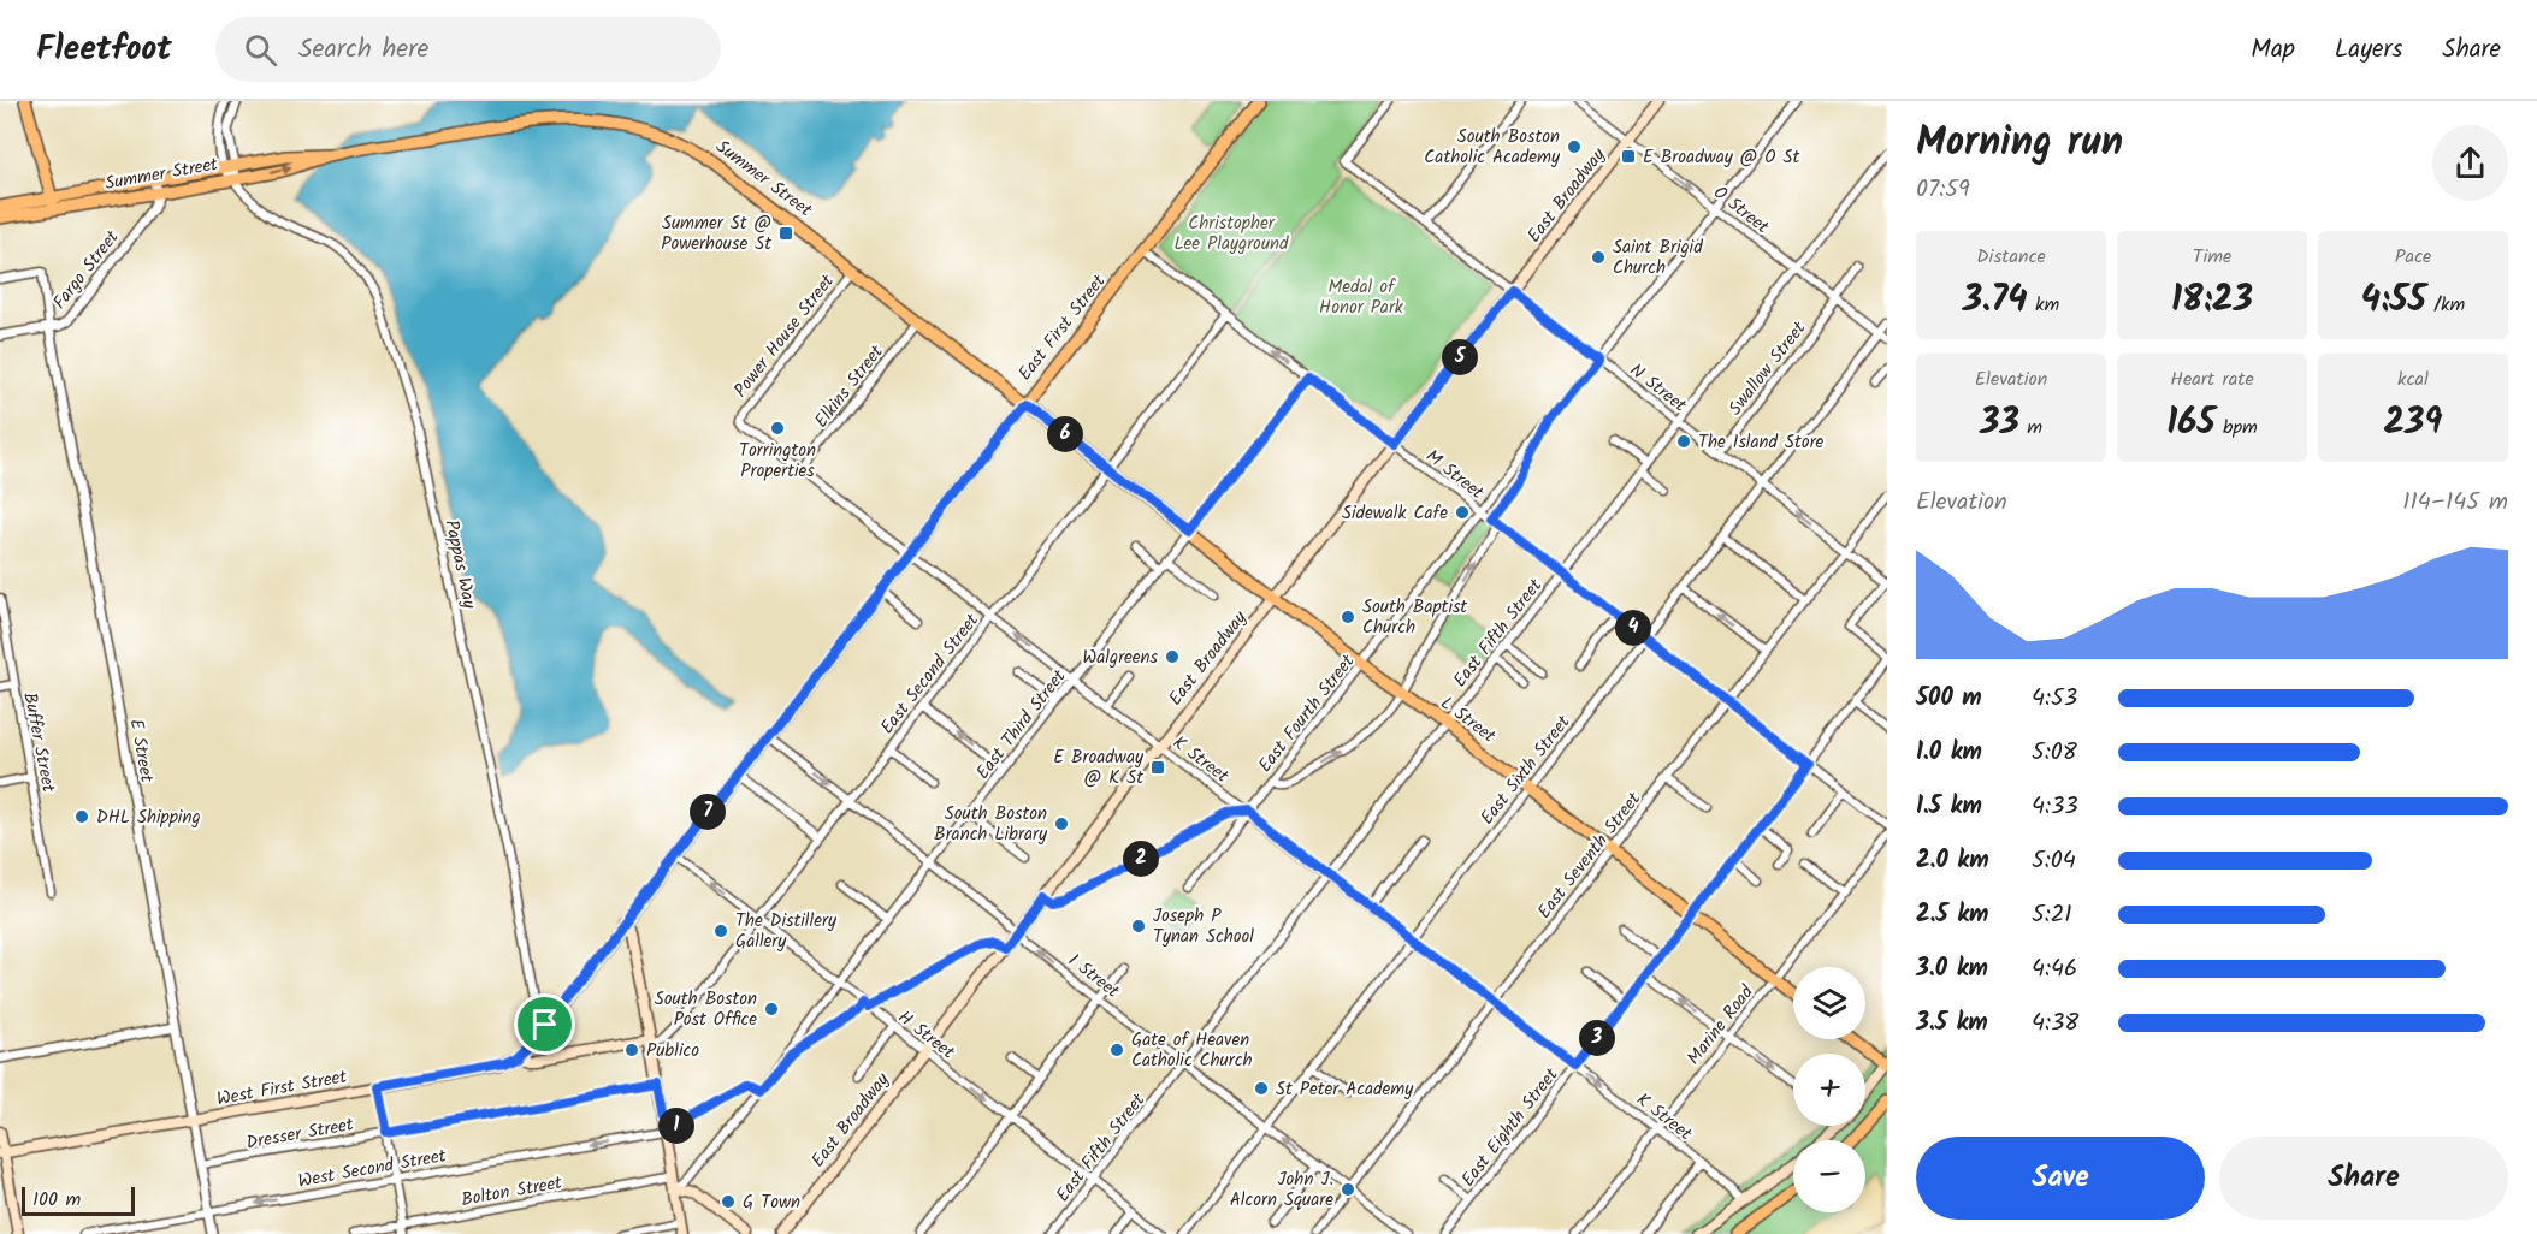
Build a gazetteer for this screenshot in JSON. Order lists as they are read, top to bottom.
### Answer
{
  "streets": {
    "main road": [
      "Summer Street",
      "East Broadway",
      "East First Street",
      "L Street",
      "West First Street"
    ],
    "street": [
      "O Street",
      "Fargo Street",
      "Power House Street",
      "Swallow Street",
      "Elkins Street",
      "N Street",
      "M Street",
      "Pappas Way",
      "East Fifth Street",
      "East Second Street",
      "East Fourth Street",
      "East Third Street",
      "Buffer Street",
      "E Street",
      "K Street",
      "East Sixth Street",
      "East Seventh Street",
      "I Street",
      "Marine Road",
      "H Street",
      "East Eighth Street",
      "Dresser Street",
      "West Second Street",
      "Bolton Street"
    ]
  },
  "crossings": [
    ["Summer Street", "Fargo Street"],
    ["Summer Street", "East First Street"],
    ["Summer Street", "Power House Street"],
    ["Summer Street", "Elkins Street"],
    ["Summer Street", "Pappas Way"],
    ["Summer Street", "East Second Street"],
    ["Summer Street", "L Street"],
    ["East Broadway", "O Street"],
    ["East Broadway", "N Street"],
    ["East Broadway", "M Street"],
    ["East Broadway", "L Street"],
    ["East Broadway", "K Street"],
    ["East Broadway", "I Street"],
    ["East Broadway", "H Street"],
    ["O Street", "Swallow Street"],
    ["O Street", "East Fifth Street"],
    ["O Street", "East Fourth Street"],
    ["O Street", "East Sixth Street"],
    ["Fargo Street", "E Street"],
    ["East First Street", "M Street"],
    ["East First Street", "Pappas Way"],
    ["East First Street", "K Street"],
    ["East First Street", "I Street"],
    ["East First Street", "H Street"],
    ["East First Street", "West First Street"],
    ["Power House Street", "K Street"],
    ["Swallow Street", "N Street"],
    ["Elkins Street", "K Street"],
    ["N Street", "East Fifth Street"],
    ["N Street", "East Fourth Street"],
    ["N Street", "East Sixth Street"],
    ["N Street", "East Seventh Street"],
    ["M Street", "East Fifth Street"],
    ["M Street", "East Second Street"],
    ["M Street", "East Fourth Street"],
    ["M Street", "East Third Street"],
    ["M Street", "East Sixth Street"],
    ["M Street", "East Seventh Street"],
    ["M Street", "East Eighth Street"],
    ["East Fifth Street", "L Street"],
    ["East Fifth Street", "K Street"],
    ["East Fifth Street", "I Street"],
    ["East Fifth Street", "H Street"],
    ["East Second Street", "L Street"],
    ["East Second Street", "K Street"],
    ["East Second Street", "I Street"],
    ["East Second Street", "H Street"],
    ["East Second Street", "West First Street"],
    ["East Fourth Street", "L Street"],
    ["East Fourth Street", "K Street"],
    ["L Street", "East Third Street"],
    ["L Street", "East Sixth Street"],
    ["L Street", "East Seventh Street"],
    ["L Street", "Marine Road"],
    ["L Street", "East Eighth Street"],
    ["East Third Street", "K Street"],
    ["East Third Street", "I Street"],
    ["East Third Street", "H Street"],
    ["E Street", "West First Street"],
    ["E Street", "Dresser Street"],
    ["E Street", "West Second Street"],
    ["K Street", "East Sixth Street"],
    ["K Street", "East Seventh Street"],
    ["K Street", "Marine Road"],
    ["K Street", "East Eighth Street"],
    ["East Sixth Street", "I Street"],
    ["East Seventh Street", "I Street"]
  ],
  "one_way": ["West Second Street"],
  "parks": ["Christopher Lee Playground", "Medal of Honor Park"],
  "places": {
    "other": [
      "South Boston Catholic Academy",
      "Saint Brigid Church",
      "Torrington Properties",
      "The Island Store",
      "Sidewalk Cafe",
      "South Baptist Church",
      "Walgreens",
      "DHL Shipping",
      "South Boston Branch Library",
      "Joseph P Tynan School",
      "The Distillery Gallery",
      "South Boston Post Office",
      "Publico",
      "Gate of Heaven Catholic Church",
      "St Peter Academy",
      "John J. Alcorn Square",
      "G Town"
    ],
    "transit": ["E Broadway @ O St", "Summer St @ Powerhouse St", "E Broadway @ K St"]
  },
  "scale_bar": "100 m",
  "page": {
    "header": "Fleetfoot",
    "search": "Search here",
    "nav": ["Map", "Layers", "Share"],
    "heading": ["Morning run", "07:59"],
    "stats": [
      ["Distance", "3.74 km"],
      ["Time", "18:23"],
      ["Pace", "4:55 /km"],
      ["Elevation", "33 m"],
      ["Heart rate", "165 bpm"],
      ["kcal", "239"]
    ],
    "pins": [
      "5",
      "6",
      "4",
      "7",
      "2",
      "3",
      "1"
    ],
    "chart": ["Elevation", "114–145 m"],
    "list": [
      {
        "name": "500 m",
        "note": "4:53"
      },
      {
        "name": "1.0 km",
        "note": "5:08"
      },
      {
        "name": "1.5 km",
        "note": "4:33"
      },
      {
        "name": "2.0 km",
        "note": "5:04"
      },
      {
        "name": "2.5 km",
        "note": "5:21"
      },
      {
        "name": "3.0 km",
        "note": "4:46"
      },
      {
        "name": "3.5 km",
        "note": "4:38"
      }
    ],
    "map_buttons": ["+", "−"],
    "buttons": ["Save", "Share"],
    "scale": "100 m"
  }
}
